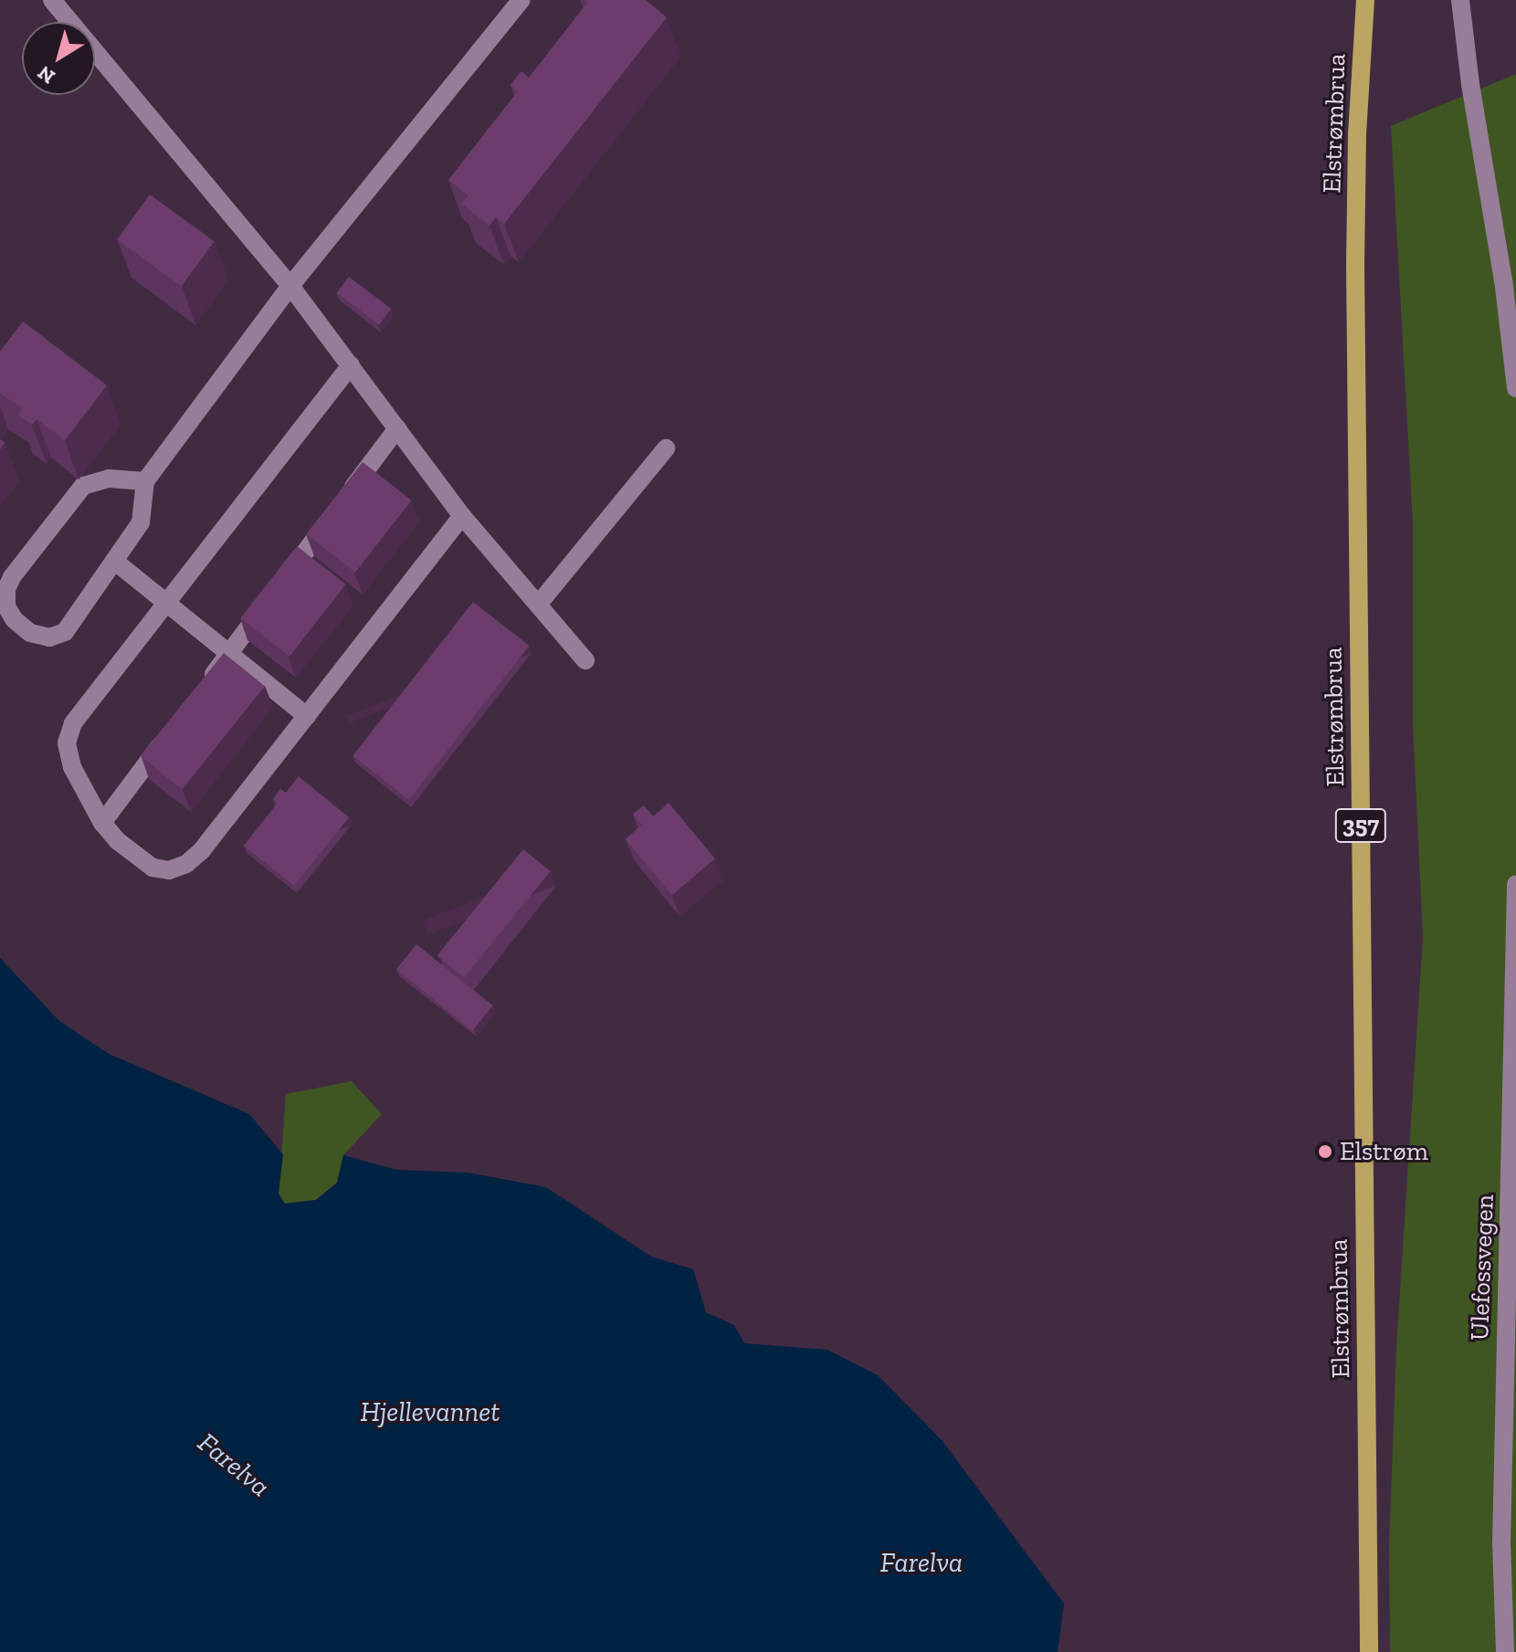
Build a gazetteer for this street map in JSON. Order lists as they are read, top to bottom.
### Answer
{
  "streets": {
    "main road": ["Elstrømbrua", "357"],
    "street": ["Ulefossvegen"]
  },
  "water": ["Hjellevannet", "Farelva"],
  "places": ["Elstrøm"],
  "north": "bottom left"
}
